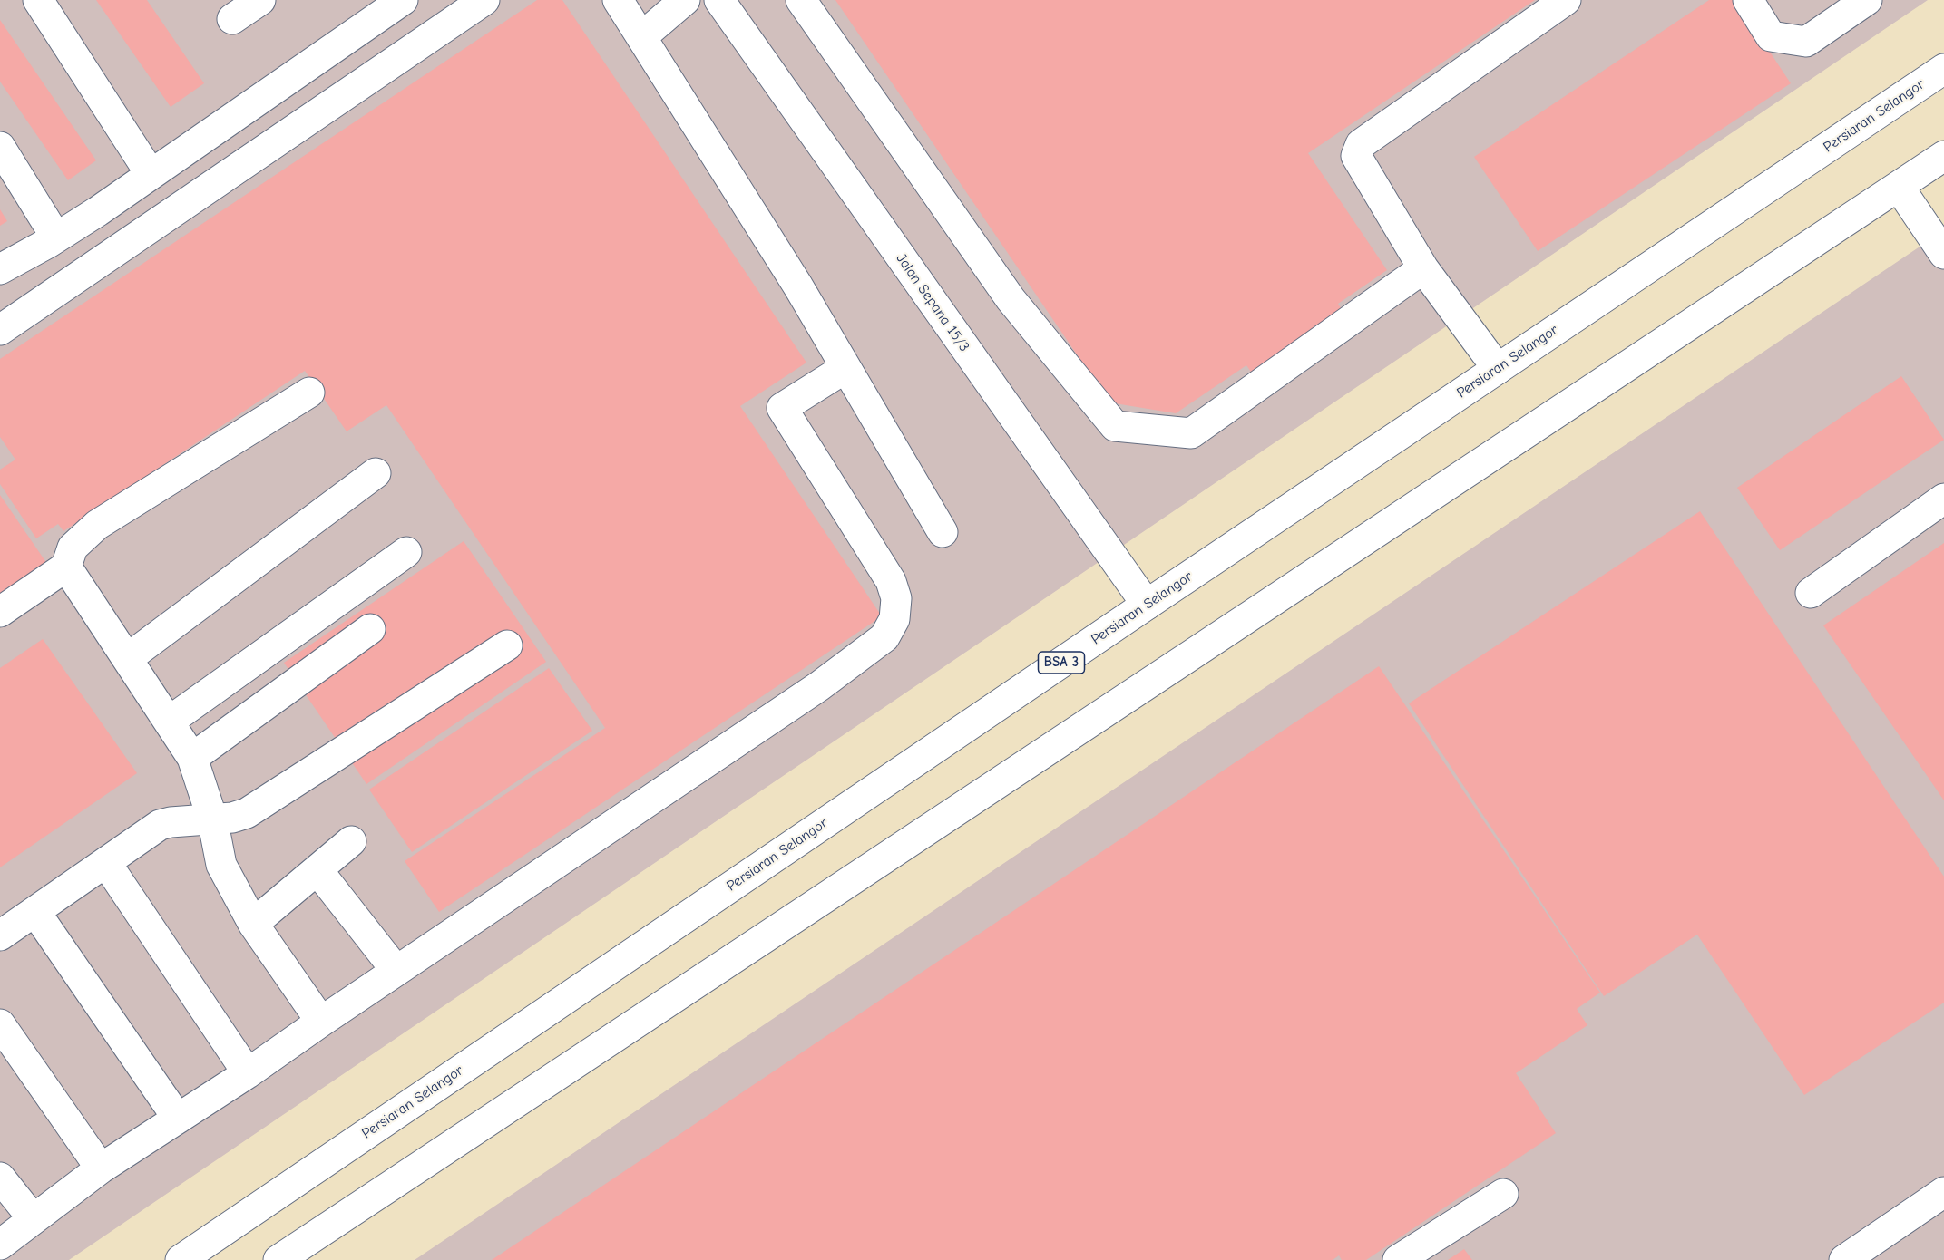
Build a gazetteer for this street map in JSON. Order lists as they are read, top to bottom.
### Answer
{
  "streets": {
    "main road": ["Persiaran Selangor", "Jalan Sepana 15/3", "BSA 3"]
  },
  "crossings": [
    ["Persiaran Selangor", "Jalan Sepana 15/3"]
  ]
}
